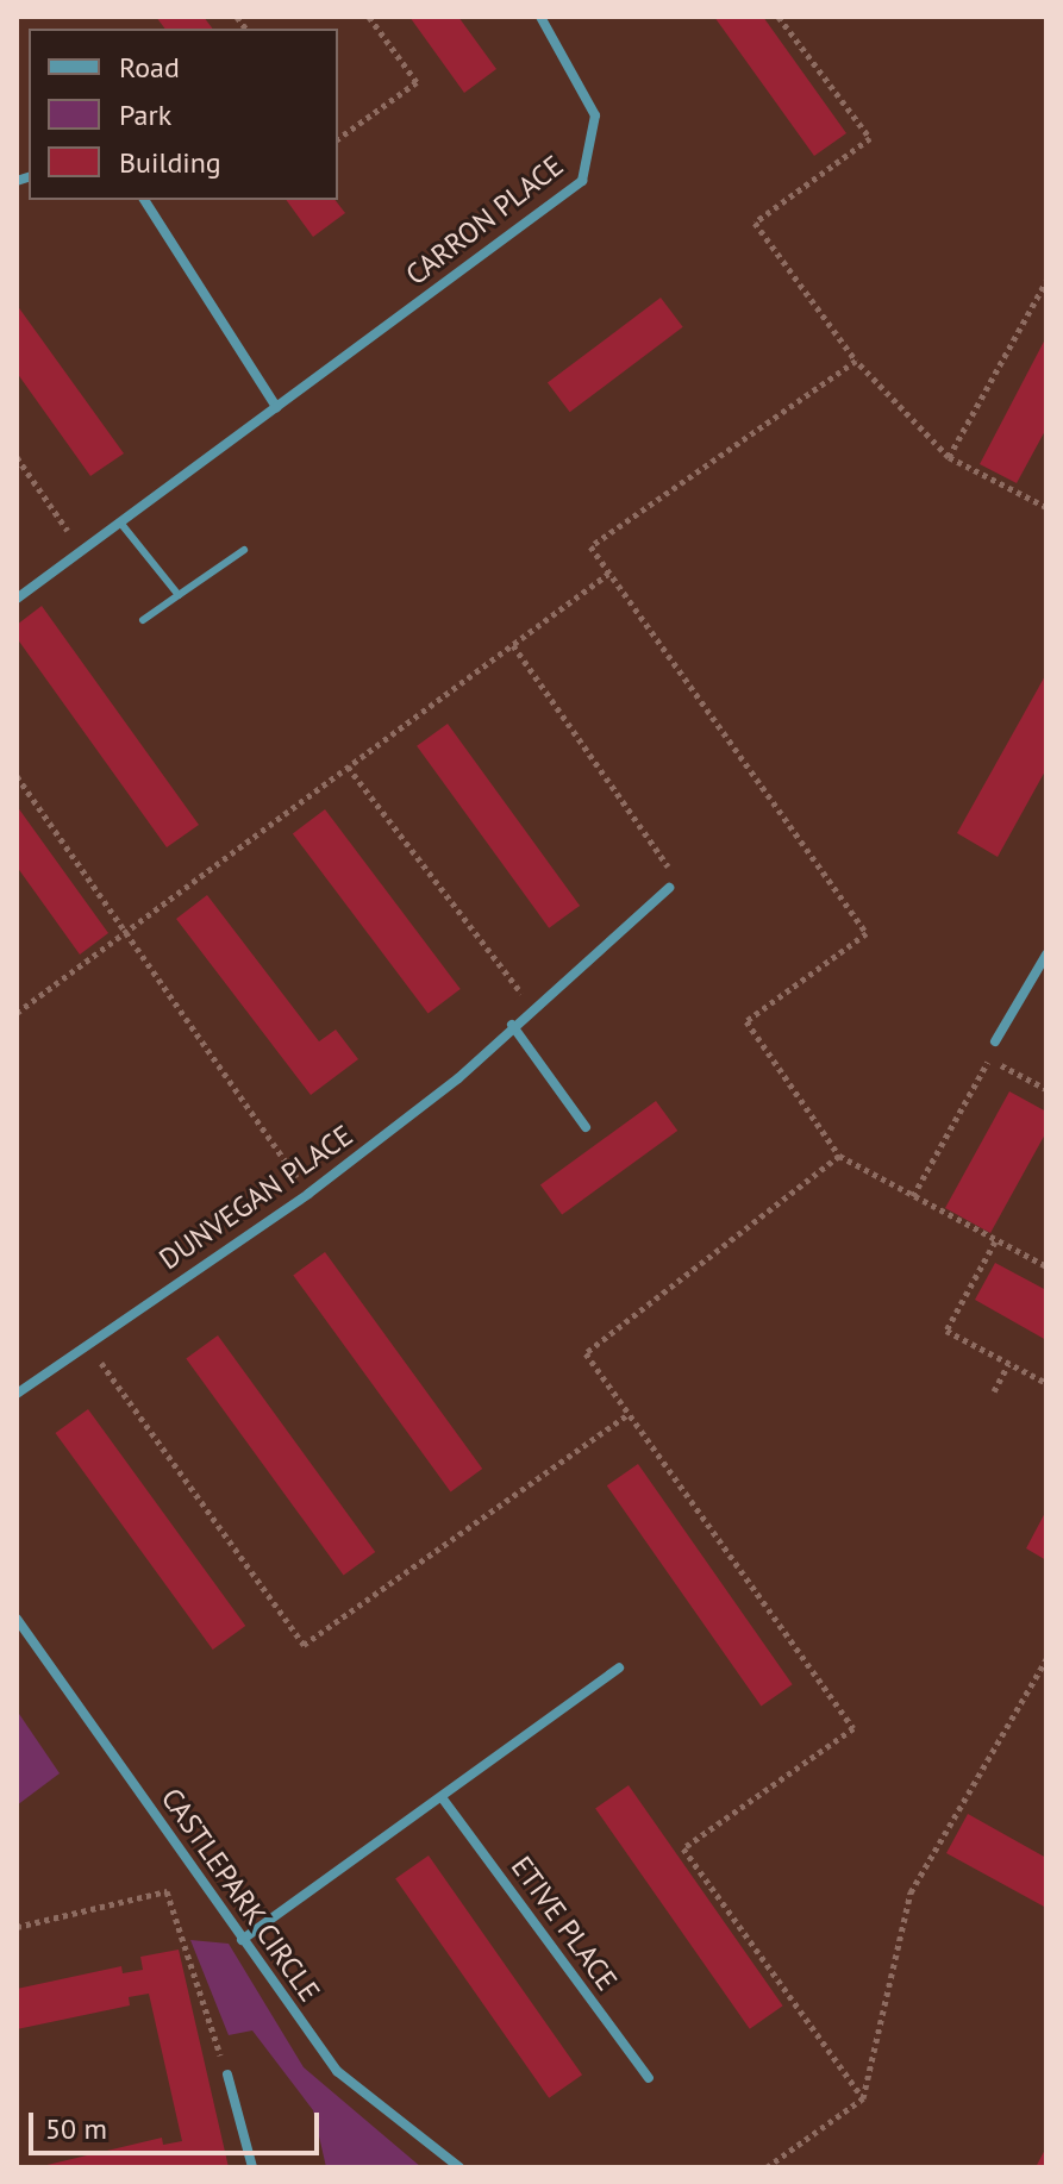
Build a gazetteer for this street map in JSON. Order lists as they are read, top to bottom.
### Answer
{
  "streets": {
    "street": [
      "CARRON PLACE",
      "DUNVEGAN PLACE",
      "CASTLEPARK CIRCLE",
      "ETIVE PLACE"
    ]
  },
  "legend": ["Road", "Park", "Building"],
  "scale_bar": "50 m"
}
